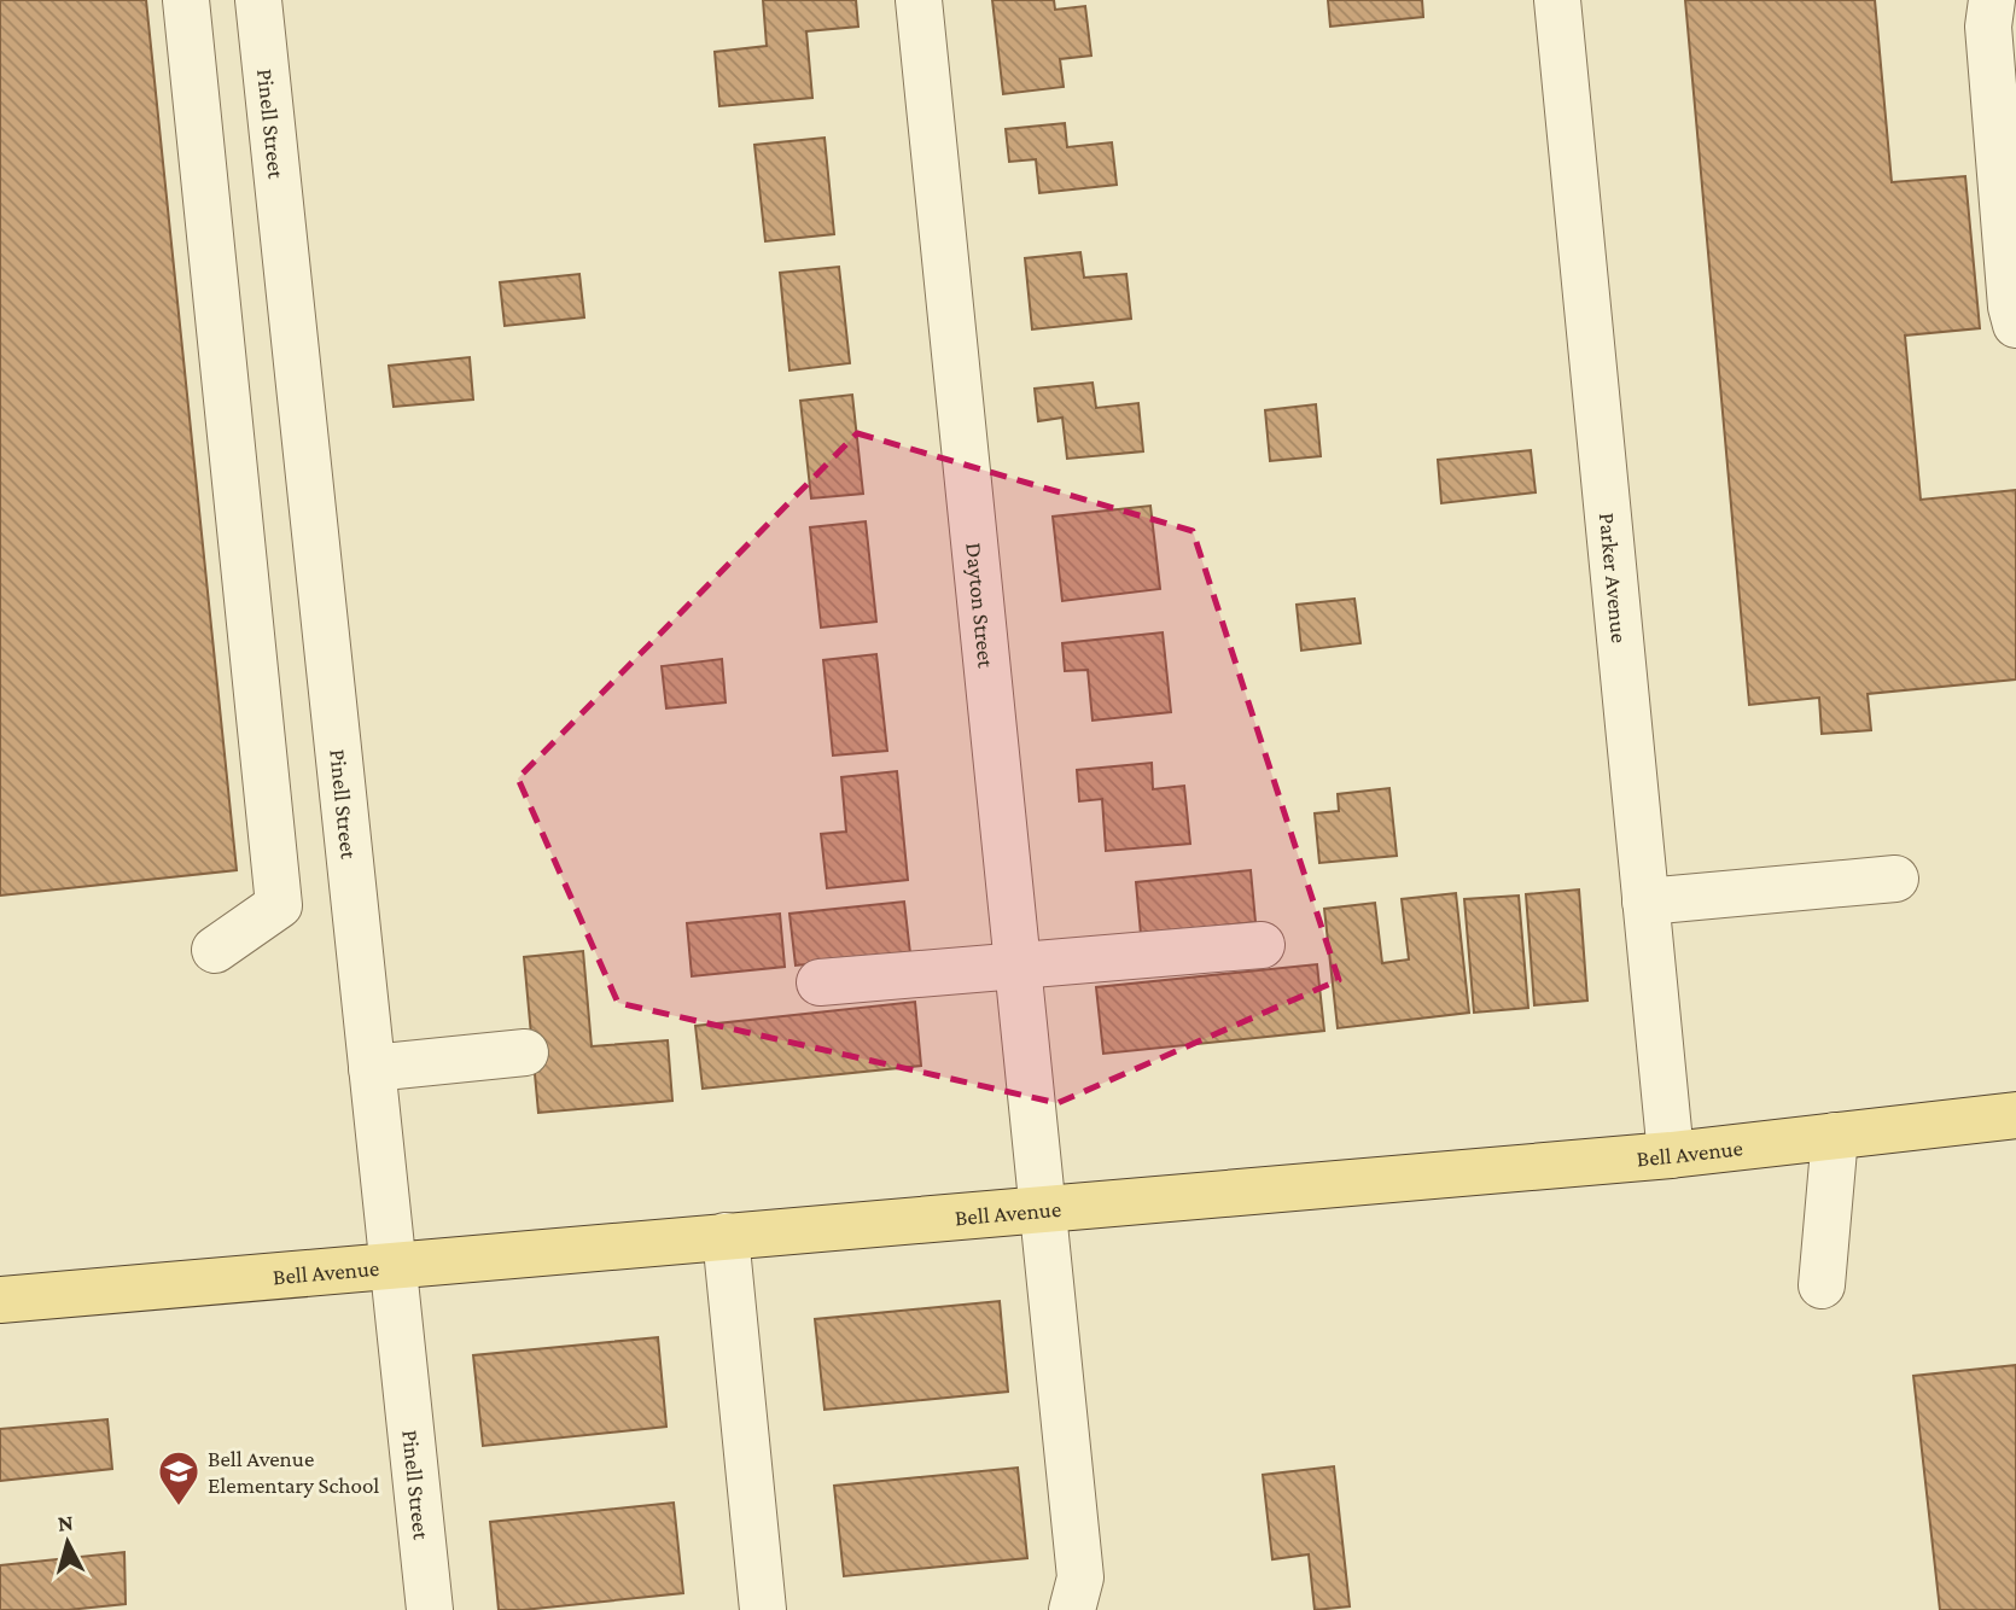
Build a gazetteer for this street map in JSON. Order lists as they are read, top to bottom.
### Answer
{
  "streets": {
    "main road": ["Bell Avenue"],
    "street": ["Pinell Street", "Parker Avenue", "Dayton Street"]
  },
  "crossings": [
    ["Pinell Street", "Bell Avenue"],
    ["Parker Avenue", "Bell Avenue"],
    ["Dayton Street", "Bell Avenue"]
  ],
  "places": {
    "school or university": ["Bell Avenue Elementary School"]
  },
  "north": "top"
}
